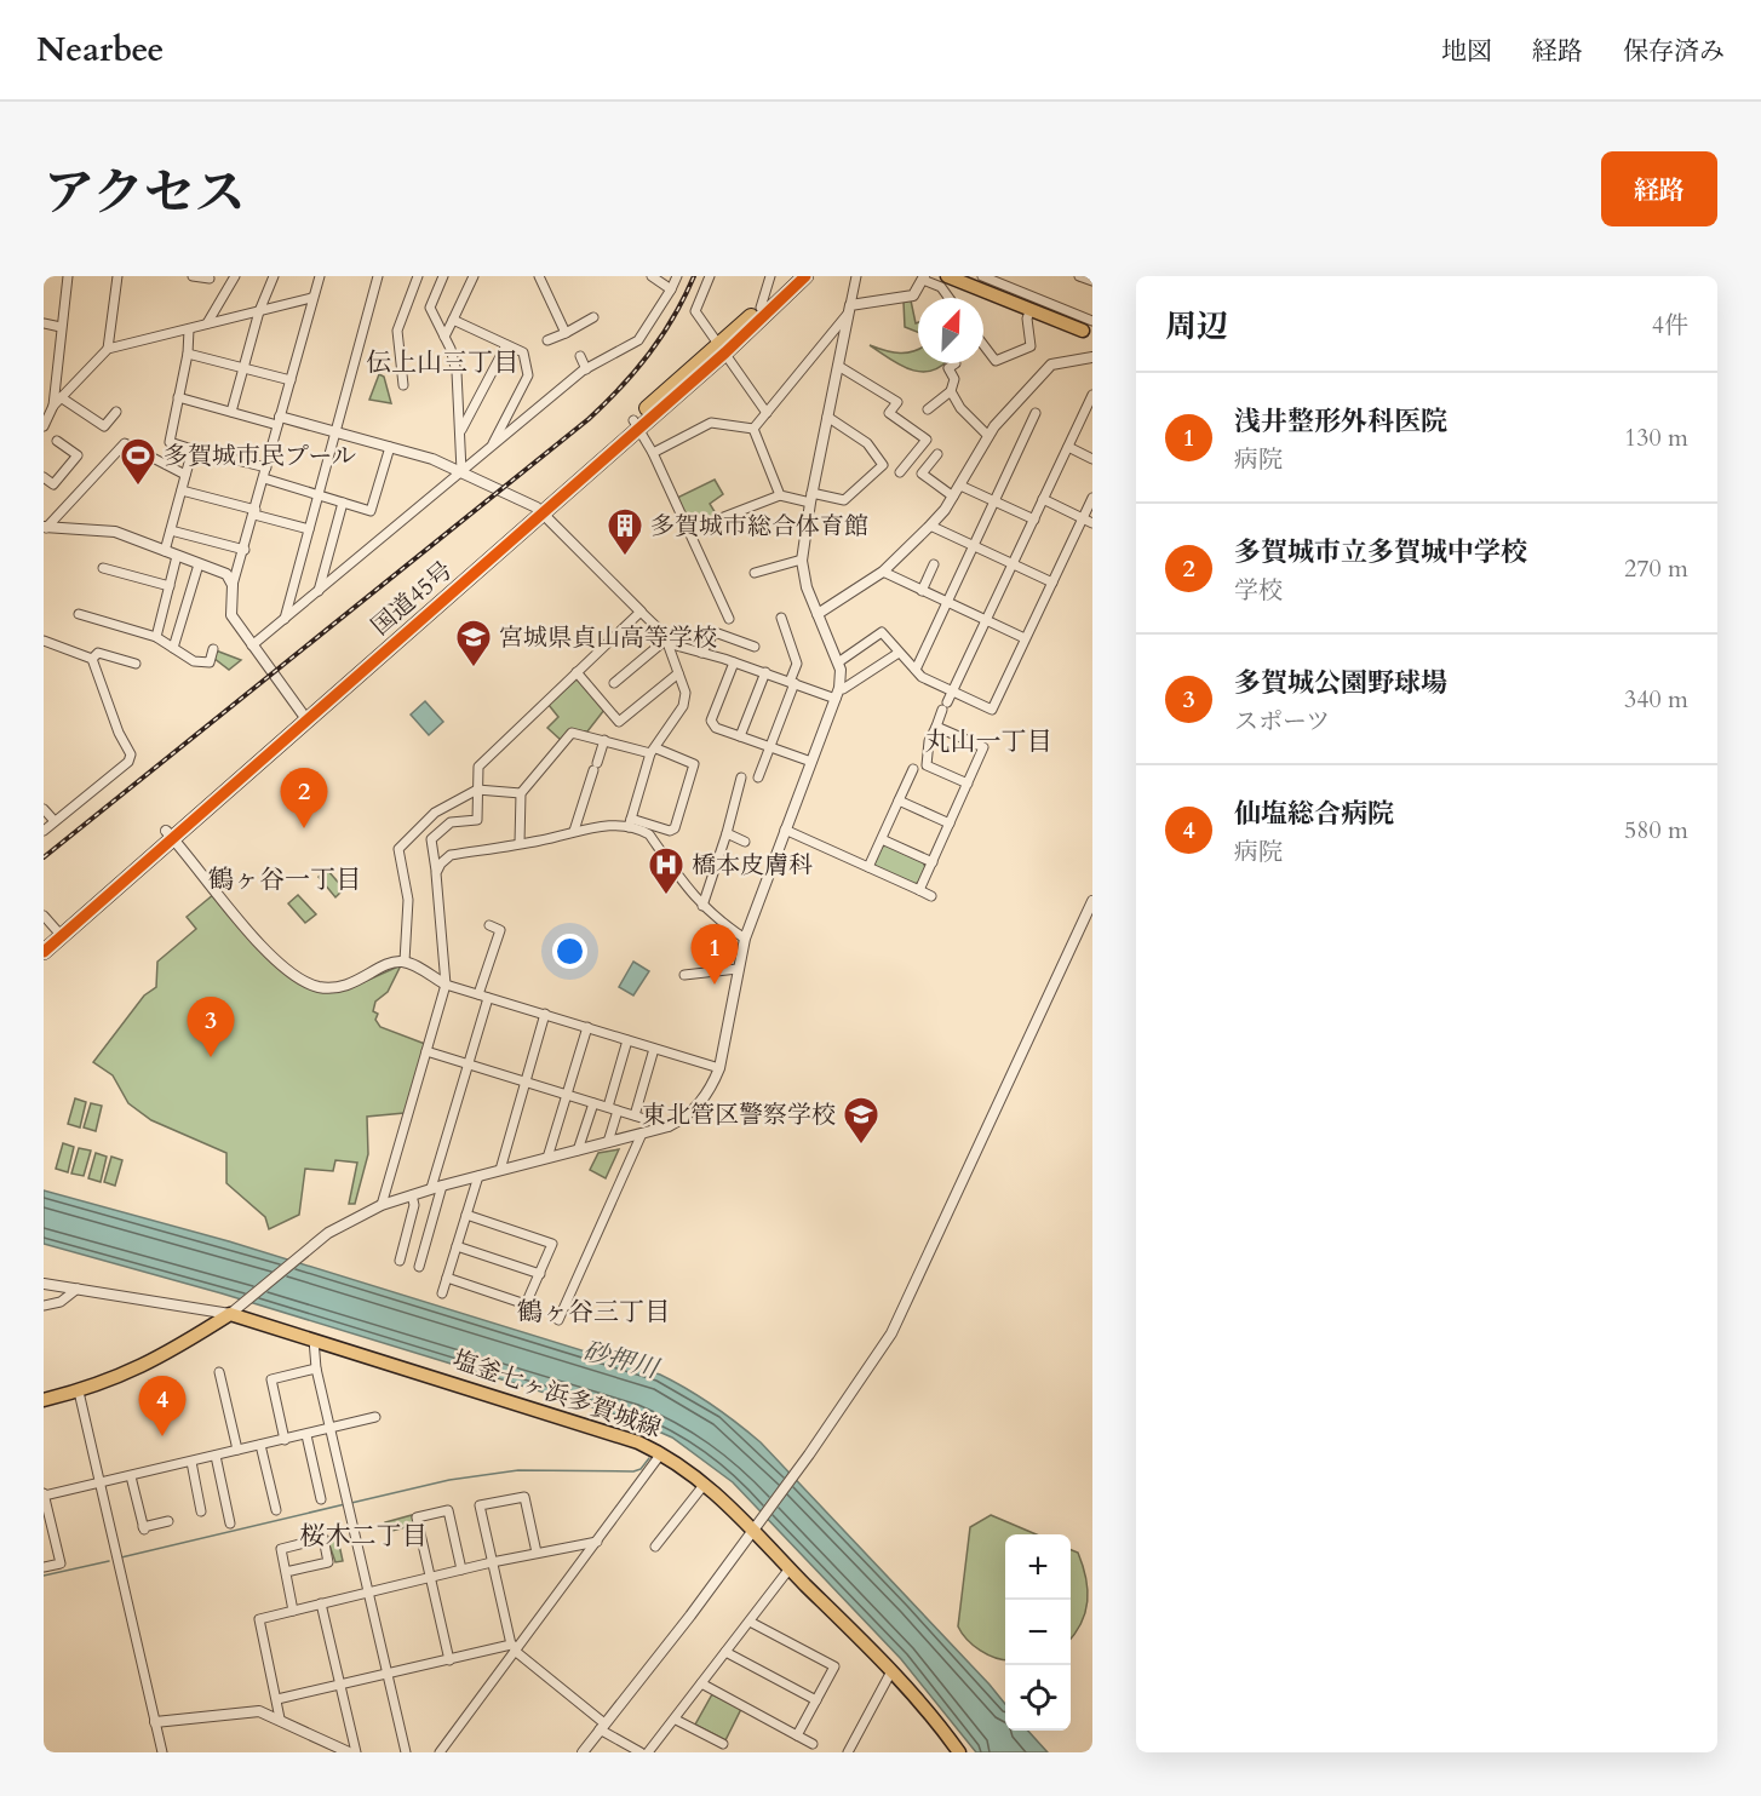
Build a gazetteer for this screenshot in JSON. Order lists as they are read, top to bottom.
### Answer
{
  "streets": {
    "highway": ["国道45号"],
    "main road": ["塩釜七ヶ浜多賀城線"]
  },
  "districts": [
    "伝上山三丁目",
    "丸山一丁目",
    "鶴ヶ谷一丁目",
    "鶴ヶ谷三丁目",
    "桜木二丁目"
  ],
  "water": ["砂押川"],
  "places": {
    "sports": ["多賀城市民プール"],
    "building": ["多賀城市総合体育館"],
    "school or university": ["宮城県貞山高等学校", "東北管区警察学校"],
    "hospital": ["橋本皮膚科"]
  },
  "north": "top right",
  "page": {
    "header": "Nearbee",
    "nav": ["地図", "経路", "保存済み"],
    "title": "アクセス",
    "buttons": "経路",
    "heading": ["周辺", "4件"],
    "list": [
      {
        "mark": "1",
        "name": "浅井整形外科医院",
        "note": "病院",
        "value": "130 m"
      },
      {
        "mark": "2",
        "name": "多賀城市立多賀城中学校",
        "note": "学校",
        "value": "270 m"
      },
      {
        "mark": "3",
        "name": "多賀城公園野球場",
        "note": "スポーツ",
        "value": "340 m"
      },
      {
        "mark": "4",
        "name": "仙塩総合病院",
        "note": "病院",
        "value": "580 m"
      }
    ],
    "pins": [
      "2",
      "1",
      "3",
      "4"
    ],
    "map_buttons": ["+", "−"]
  }
}
